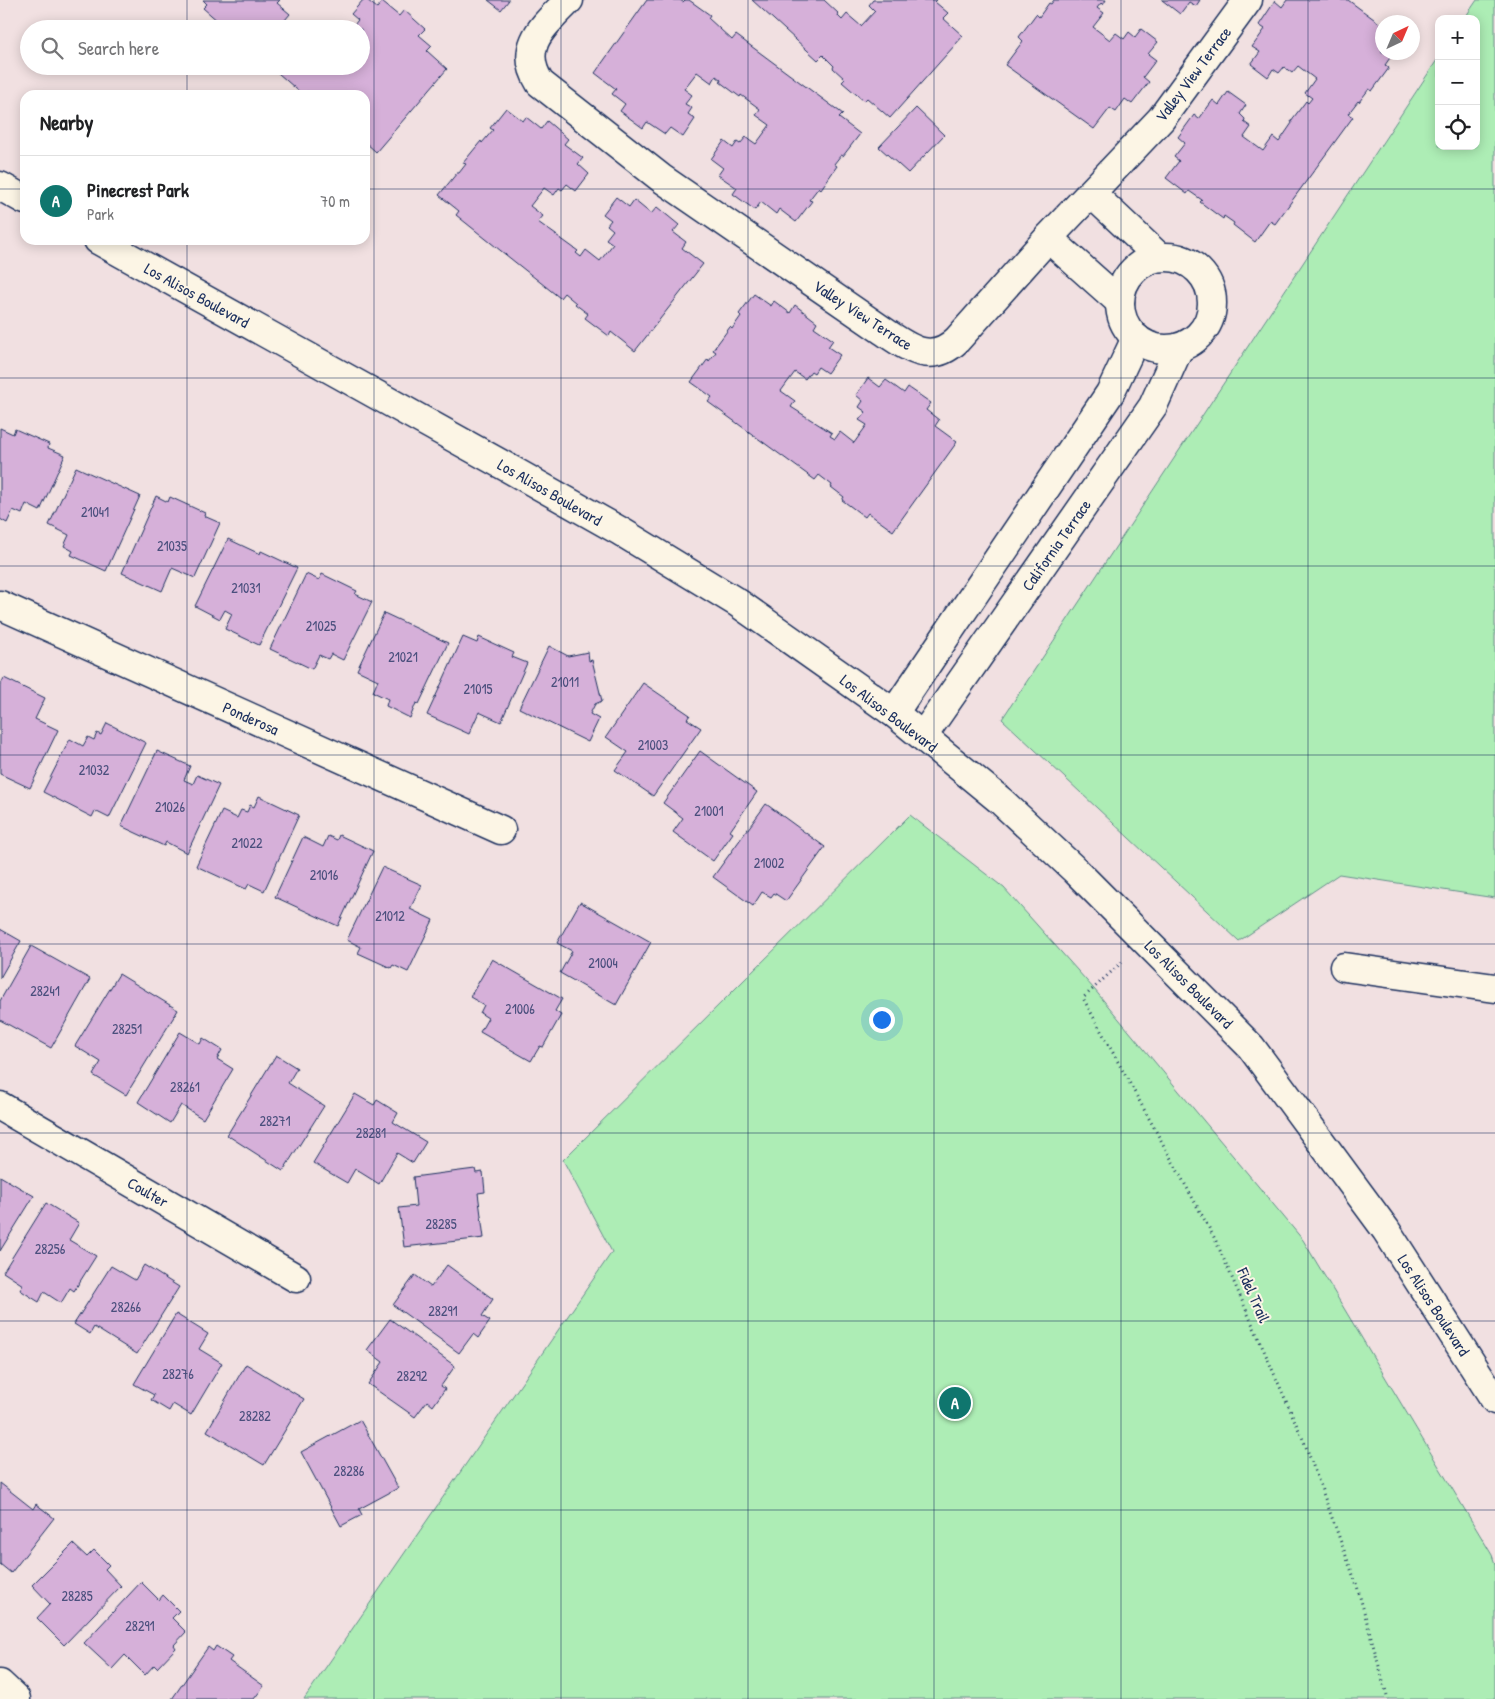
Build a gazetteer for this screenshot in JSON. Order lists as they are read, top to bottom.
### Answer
{
  "streets": {
    "street": [
      "Valley View Terrace",
      "Los Alisos Boulevard",
      "California Terrace",
      "Ponderosa",
      "Coulter"
    ],
    "path": ["Fidel Trail"]
  },
  "crossings": [
    ["Los Alisos Boulevard", "California Terrace"],
    ["Los Alisos Boulevard", "Fidel Trail"]
  ],
  "house_numbers": [
    "21041",
    "21035",
    "21031",
    "21025",
    "21021",
    "21011",
    "21015",
    "21003",
    "21032",
    "21026",
    "21001",
    "21022",
    "21002",
    "21016",
    "21012",
    "21004",
    "28241",
    "21006",
    "28251",
    "28261",
    "28271",
    "28281",
    "28285",
    "28256",
    "28266",
    "28291",
    "28276",
    "28292",
    "28282",
    "28286",
    "28285",
    "28291"
  ],
  "north": "top right",
  "page": {
    "map_buttons": ["+", "−"],
    "search": "Search here",
    "heading": "Nearby",
    "list": [
      {
        "mark": "A",
        "name": "Pinecrest Park",
        "note": "Park",
        "value": "70 m"
      }
    ],
    "pins": "A"
  }
}
